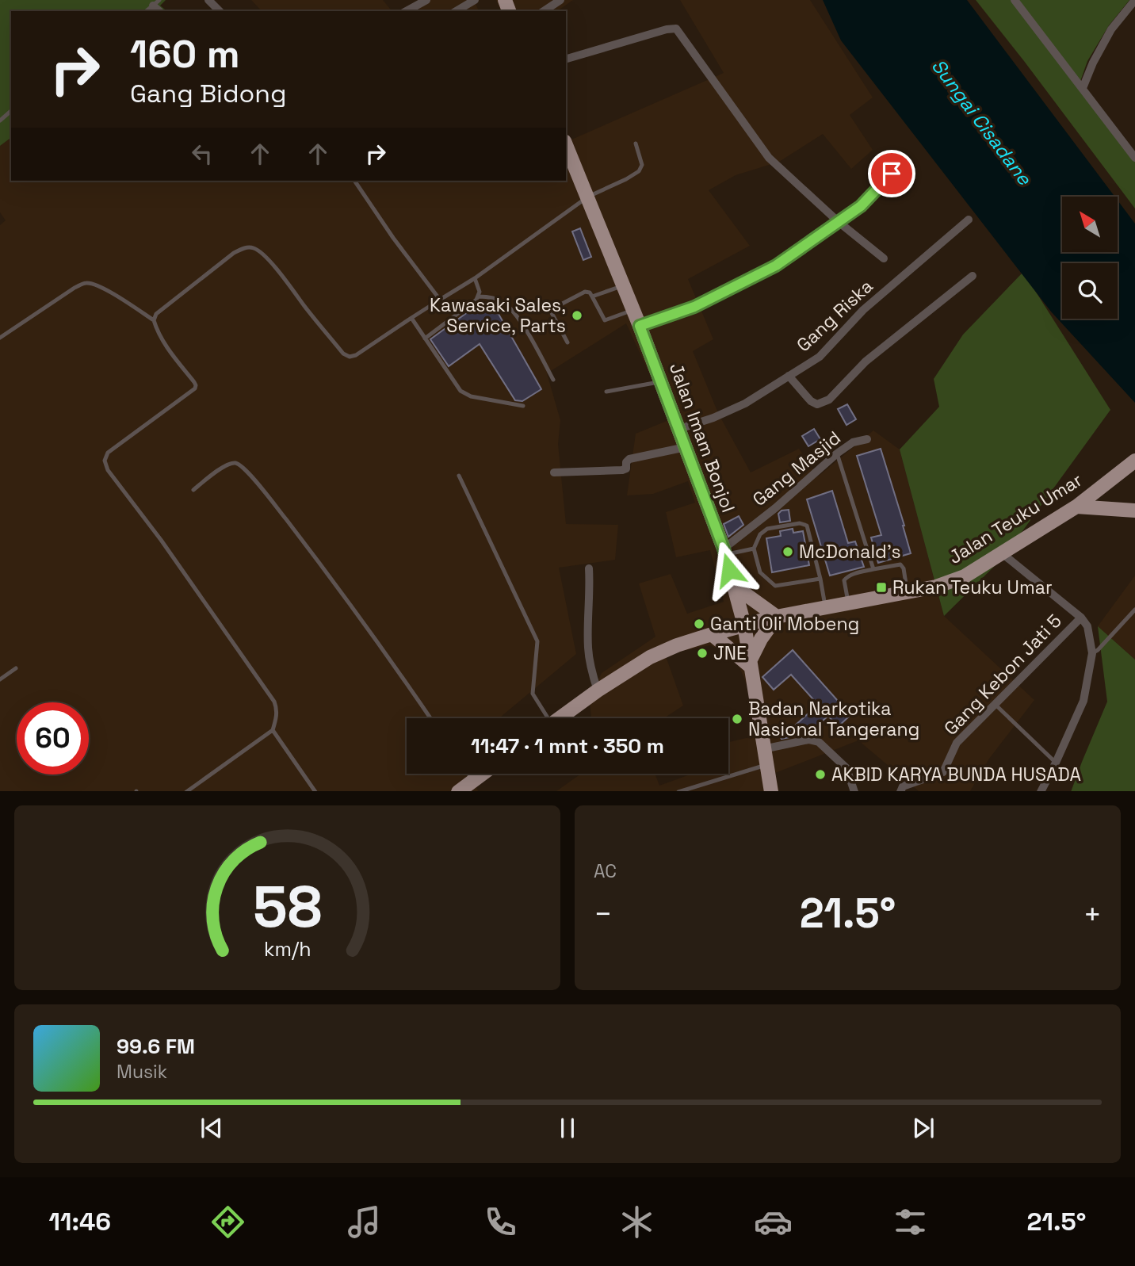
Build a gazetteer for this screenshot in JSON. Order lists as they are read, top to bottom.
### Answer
{
  "streets": {
    "main road": ["Jalan Imam Bonjol", "Jalan Teuku Umar"],
    "street": ["Gang Riska", "Gang Masjid", "Gang Kebon Jati 5"]
  },
  "crossings": [
    ["Gang Riska", "Jalan Imam Bonjol"],
    ["Jalan Imam Bonjol", "Gang Masjid"],
    ["Jalan Imam Bonjol", "Jalan Teuku Umar"]
  ],
  "water": ["Sungai Cisadane"],
  "places": {
    "other": [
      "Kawasaki Sales, Service, Parts",
      "McDonald's",
      "Ganti Oli Mobeng",
      "JNE",
      "Badan Narkotika Nasional Tangerang",
      "AKBID KARYA BUNDA HUSADA"
    ],
    "transit": ["Rukan Teuku Umar"]
  },
  "north": "top left",
  "page": {
    "turn": ["160 m", "Gang Bidong"],
    "limit": "60",
    "trip": "11:47 · 1 mnt · 350 m",
    "tile": "AC",
    "heat": ["−", "21.5°", "+"],
    "song": ["99.6 FM", "Musik"],
    "tabs": ["11:46", "21.5°"],
    "gauge": ["58", "km/h"]
  }
}
